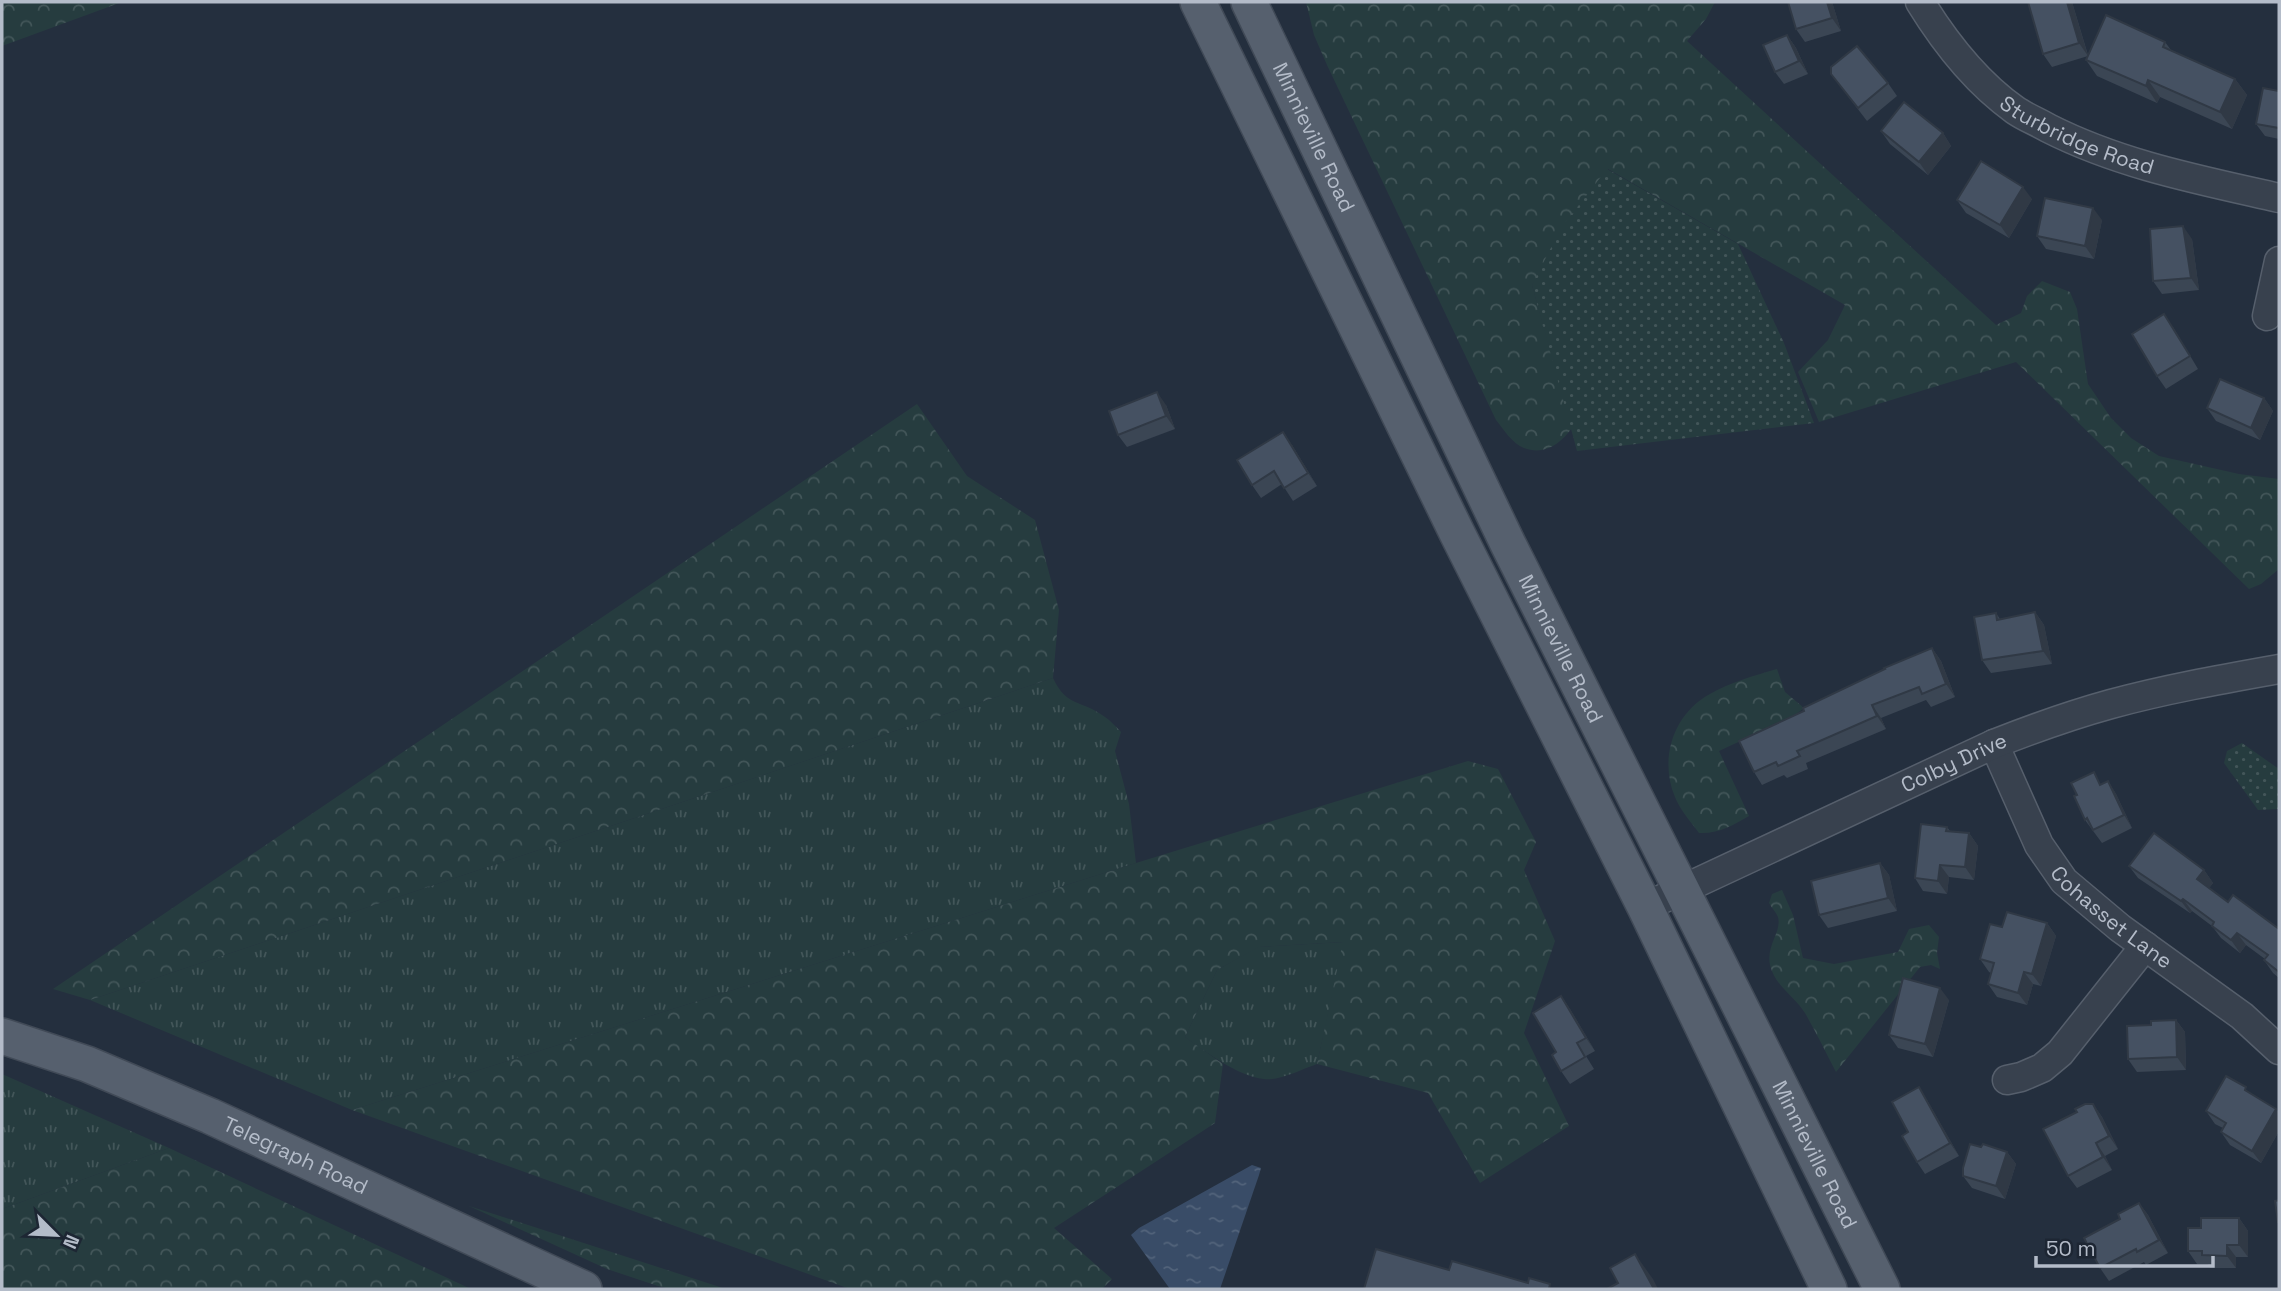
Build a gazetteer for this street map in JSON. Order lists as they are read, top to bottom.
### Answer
{
  "streets": {
    "main road": ["Minnieville Road", "Telegraph Road"],
    "street": ["Sturbridge Road", "Colby Drive", "Cohasset Lane"]
  },
  "crossings": [
    ["Minnieville Road", "Colby Drive"],
    ["Colby Drive", "Cohasset Lane"]
  ],
  "scale_bar": "50 m",
  "north": "bottom right"
}
